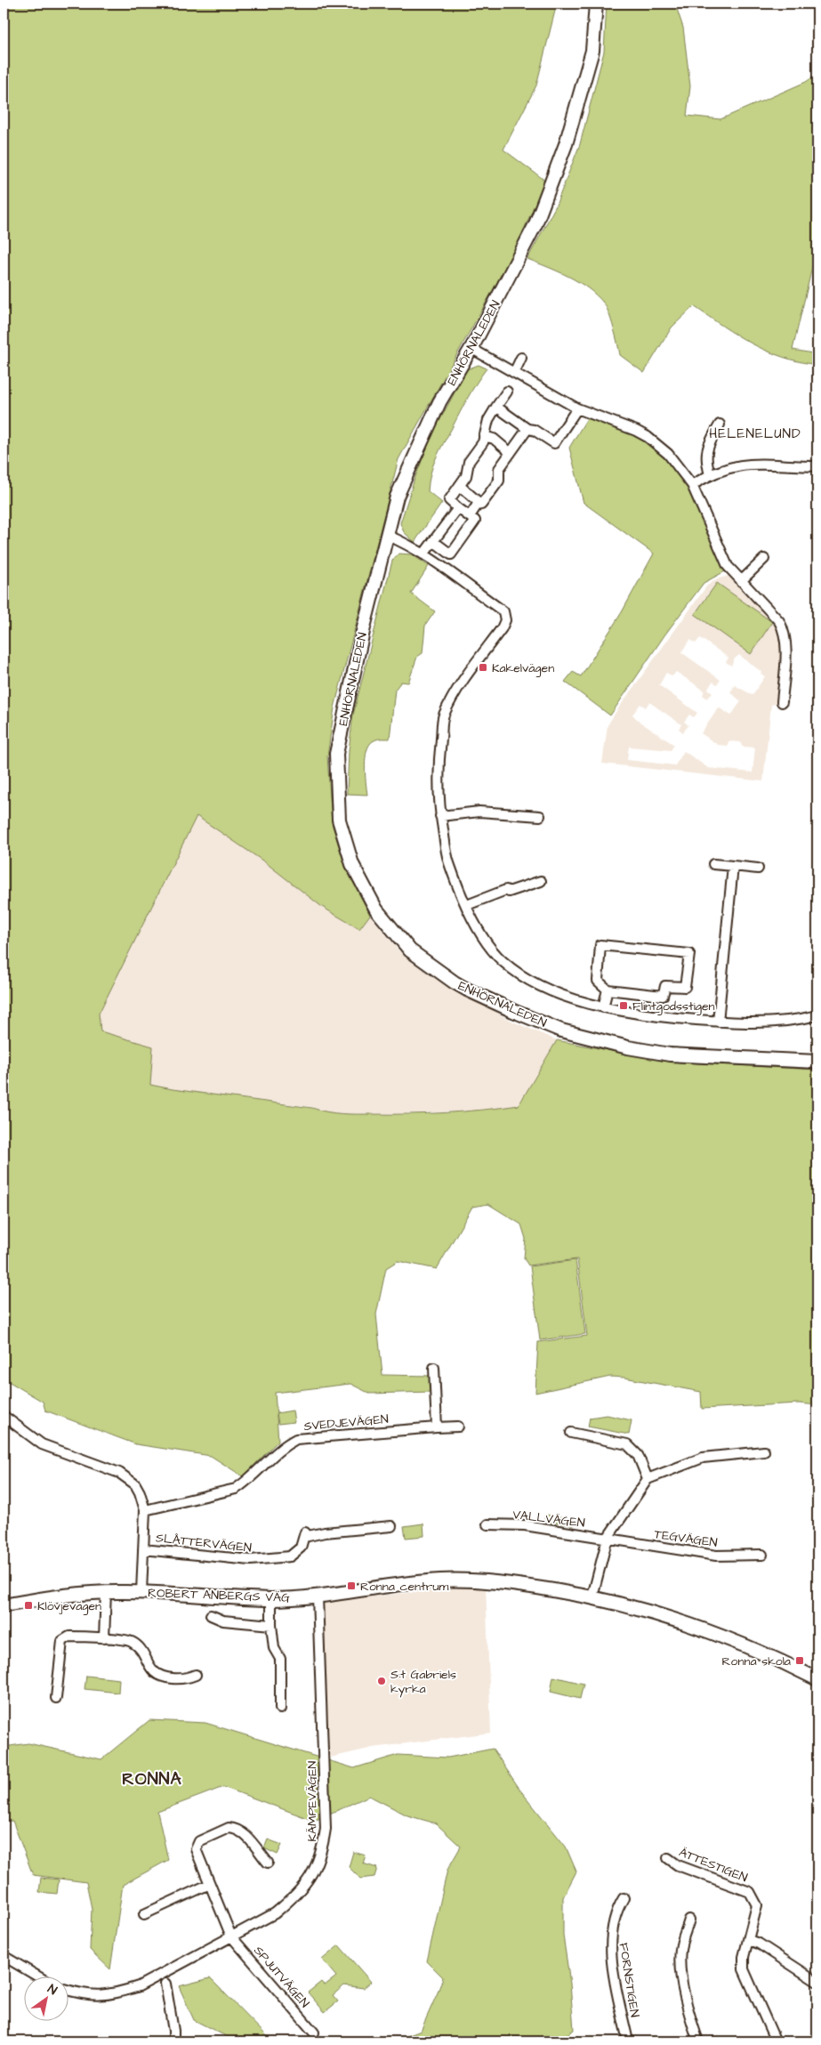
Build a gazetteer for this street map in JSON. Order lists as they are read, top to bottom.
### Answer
{
  "streets": {
    "street": [
      "ENHÖRNALEDEN",
      "SVEDJEVÄGEN",
      "VALLVÄGEN",
      "TEGVÄGEN",
      "SLÅTTERVÄGEN",
      "ROBERT ANBERGS VÄG",
      "KÄMPEVÄGEN",
      "ÄTTESTIGEN",
      "SPJUTVÄGEN",
      "FORNSTIGEN"
    ]
  },
  "crossings": [
    ["VALLVÄGEN", "TEGVÄGEN"],
    ["ROBERT ANBERGS VÄG", "KÄMPEVÄGEN"],
    ["KÄMPEVÄGEN", "SPJUTVÄGEN"]
  ],
  "districts": ["HELENELUND", "RONNA"],
  "places": {
    "transit": [
      "Kakelvägen",
      "Flintgodsstigen",
      "Ronna centrum",
      "Klövjevägen",
      "Ronna skola"
    ],
    "other": ["S:t Gabriels kyrka"]
  },
  "north": "top right"
}
